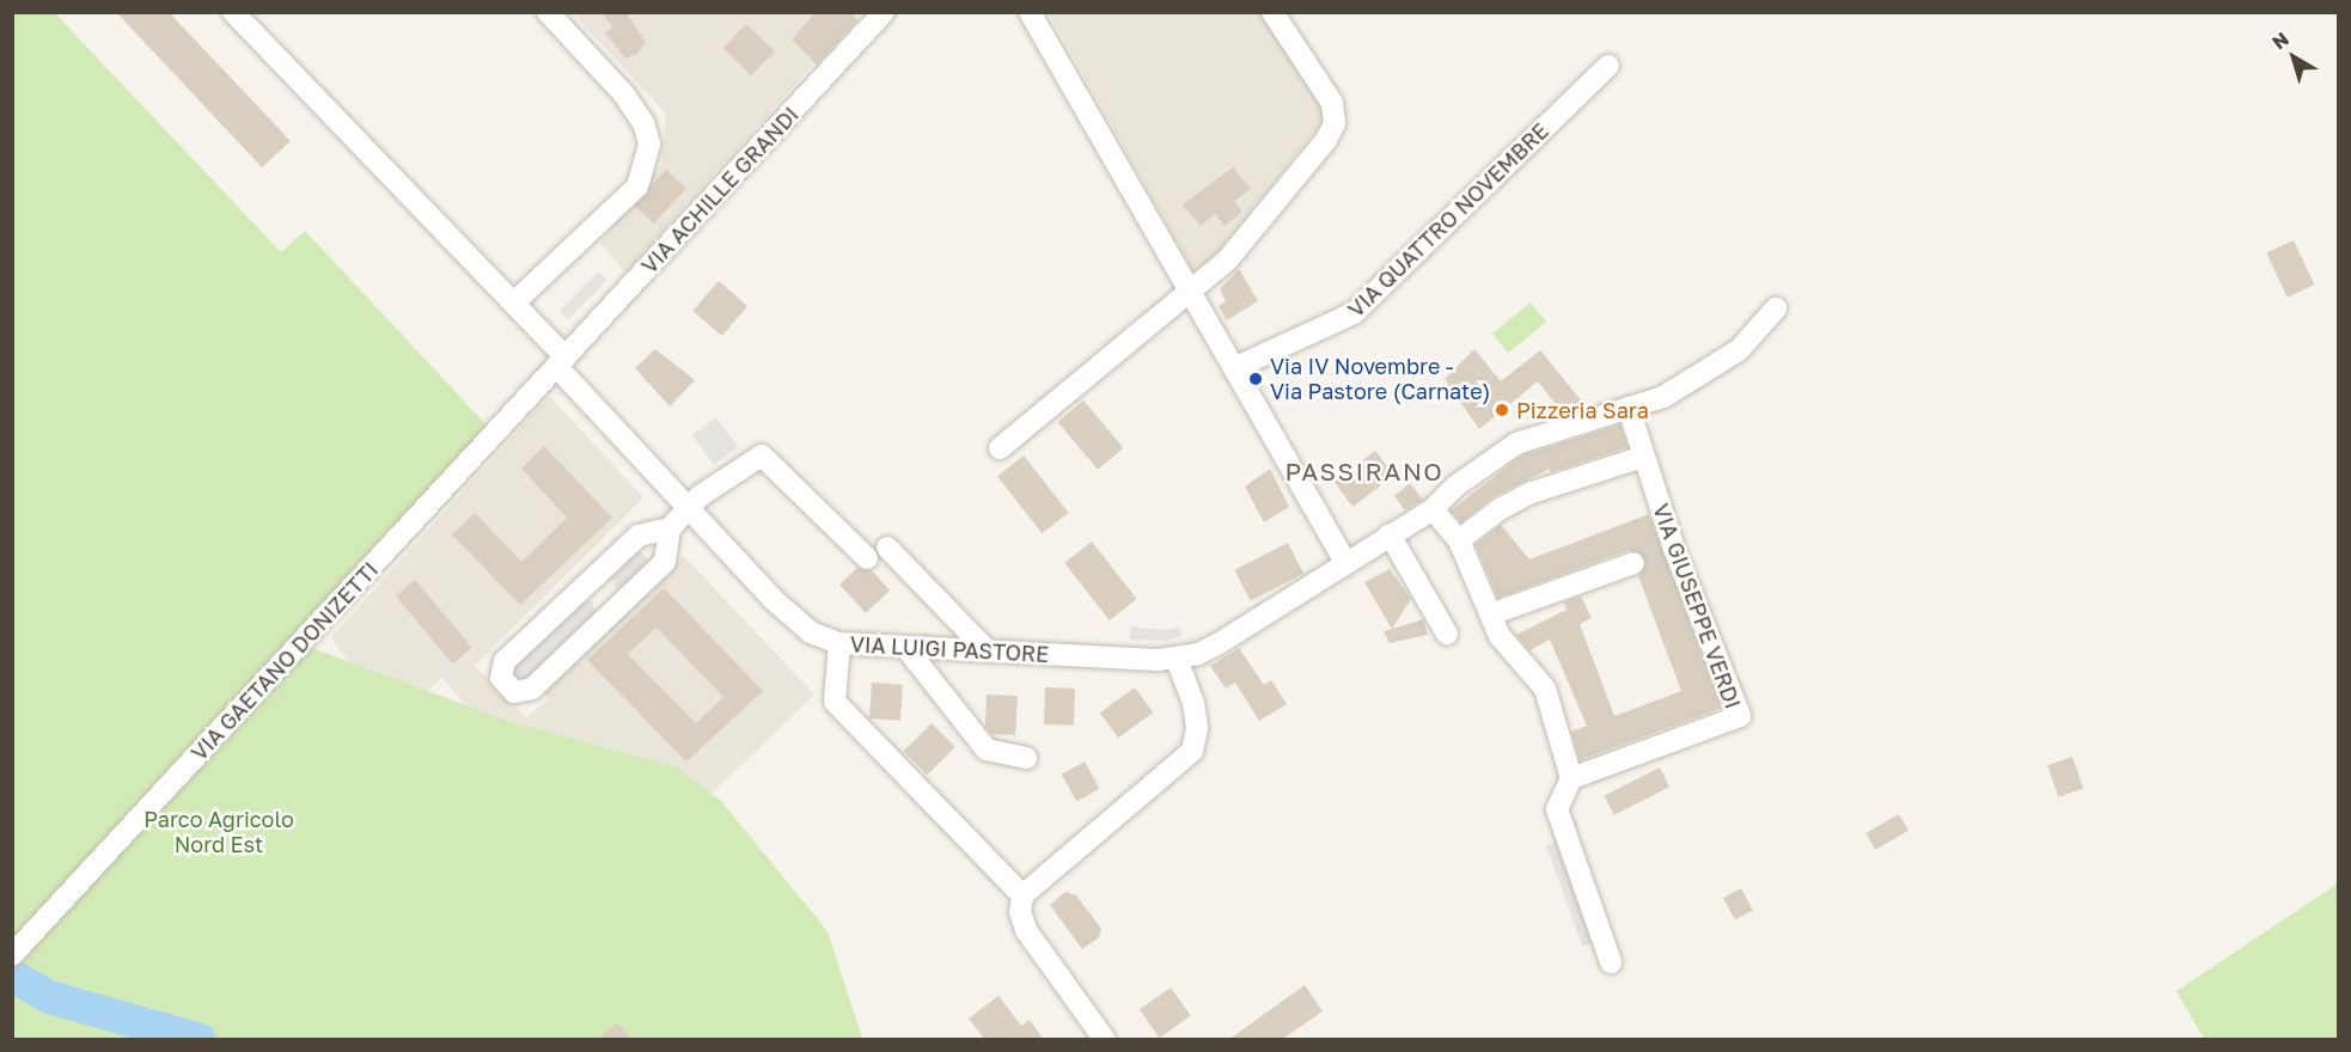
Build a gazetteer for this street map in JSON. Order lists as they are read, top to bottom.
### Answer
{
  "streets": {
    "street": [
      "VIA ACHILLE GRANDI",
      "VIA QUATTRO NOVEMBRE",
      "VIA GIUSEPPE VERDI",
      "VIA LUIGI PASTORE",
      "VIA GAETANO DONIZETTI"
    ]
  },
  "crossings": [
    ["VIA ACHILLE GRANDI", "VIA LUIGI PASTORE"],
    ["VIA ACHILLE GRANDI", "VIA GAETANO DONIZETTI"],
    ["VIA LUIGI PASTORE", "VIA GAETANO DONIZETTI"]
  ],
  "districts": ["PASSIRANO"],
  "parks": ["Parco Agricolo Nord Est"],
  "places": ["Via IV Novembre - Via Pastore (Carnate)", "Pizzeria Sara"],
  "north": "top left"
}
